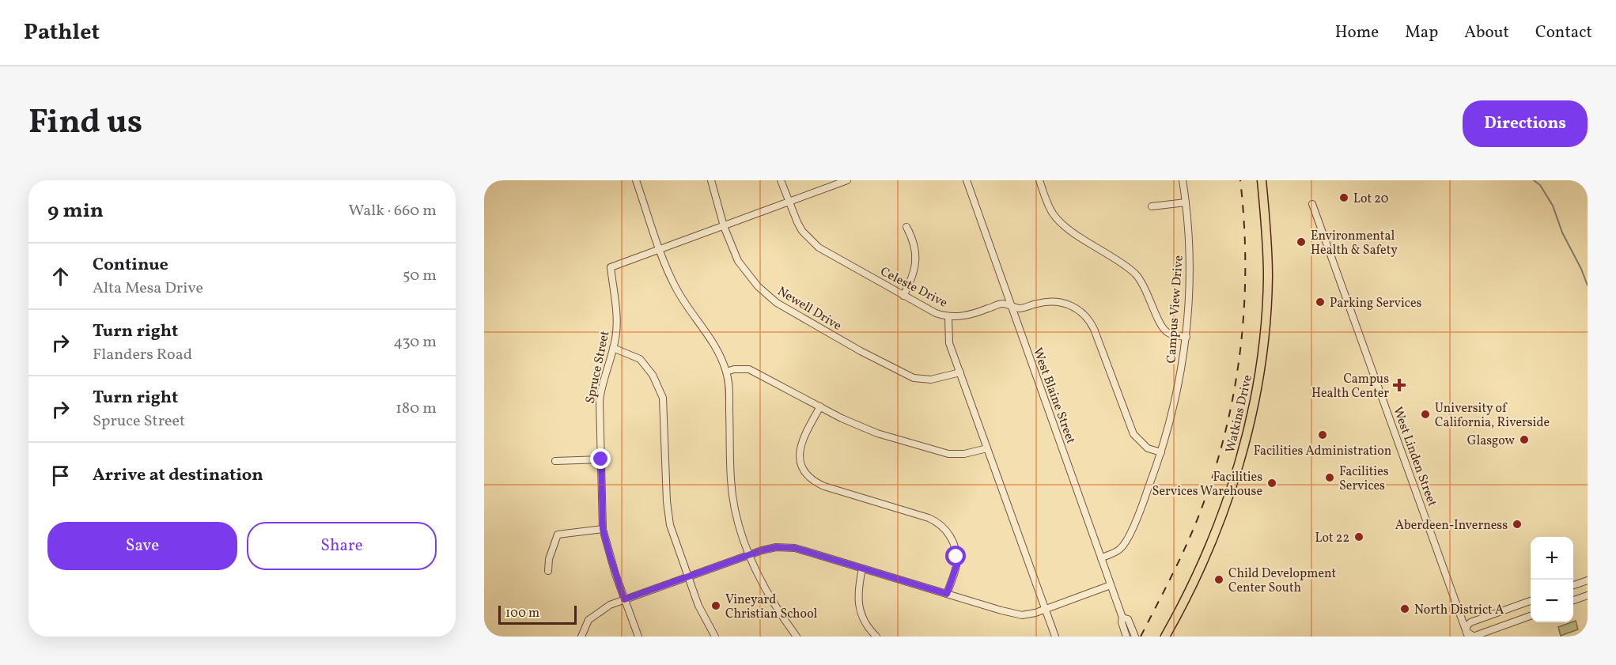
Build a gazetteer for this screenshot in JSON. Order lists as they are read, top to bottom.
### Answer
{
  "streets": {
    "main road": ["Watkins Drive"],
    "street": [
      "Celeste Drive",
      "Newell Drive",
      "Campus View Drive",
      "Spruce Street",
      "West Blaine Street",
      "West Linden Street"
    ]
  },
  "crossings": [
    ["Celeste Drive", "Campus View Drive"],
    ["Celeste Drive", "West Blaine Street"],
    ["Campus View Drive", "West Blaine Street"]
  ],
  "places": {
    "other": [
      "Lot 20",
      "Environmental Health & Safety",
      "Parking Services",
      "University of California, Riverside",
      "Facilities Administration",
      "Glasgow",
      "Facilities Services",
      "Facilities Services Warehouse",
      "Aberdeen-Inverness",
      "Lot 22",
      "Child Development Center South",
      "Vineyard Christian School",
      "North District A"
    ],
    "health": ["Campus Health Center"]
  },
  "scale_bar": "100 m",
  "page": {
    "header": "Pathlet",
    "nav": [
      "Home",
      "Map",
      "About",
      "Contact"
    ],
    "title": "Find us",
    "buttons": [
      "Directions",
      ["Save", "Share"]
    ],
    "heading": ["9 min", "Walk · 660 m"],
    "list": [
      ["Continue", "Alta Mesa Drive", "50 m"],
      ["Turn right", "Flanders Road", "430 m"],
      ["Turn right", "Spruce Street", "180 m"],
      "Arrive at destination"
    ],
    "map_buttons": ["+", "−"],
    "scale": "100 m"
  }
}
